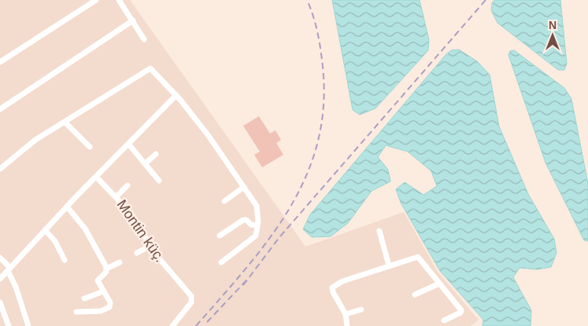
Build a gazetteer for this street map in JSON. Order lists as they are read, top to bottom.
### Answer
{
  "streets": {
    "street": ["Montin küç."]
  },
  "north": "top"
}
